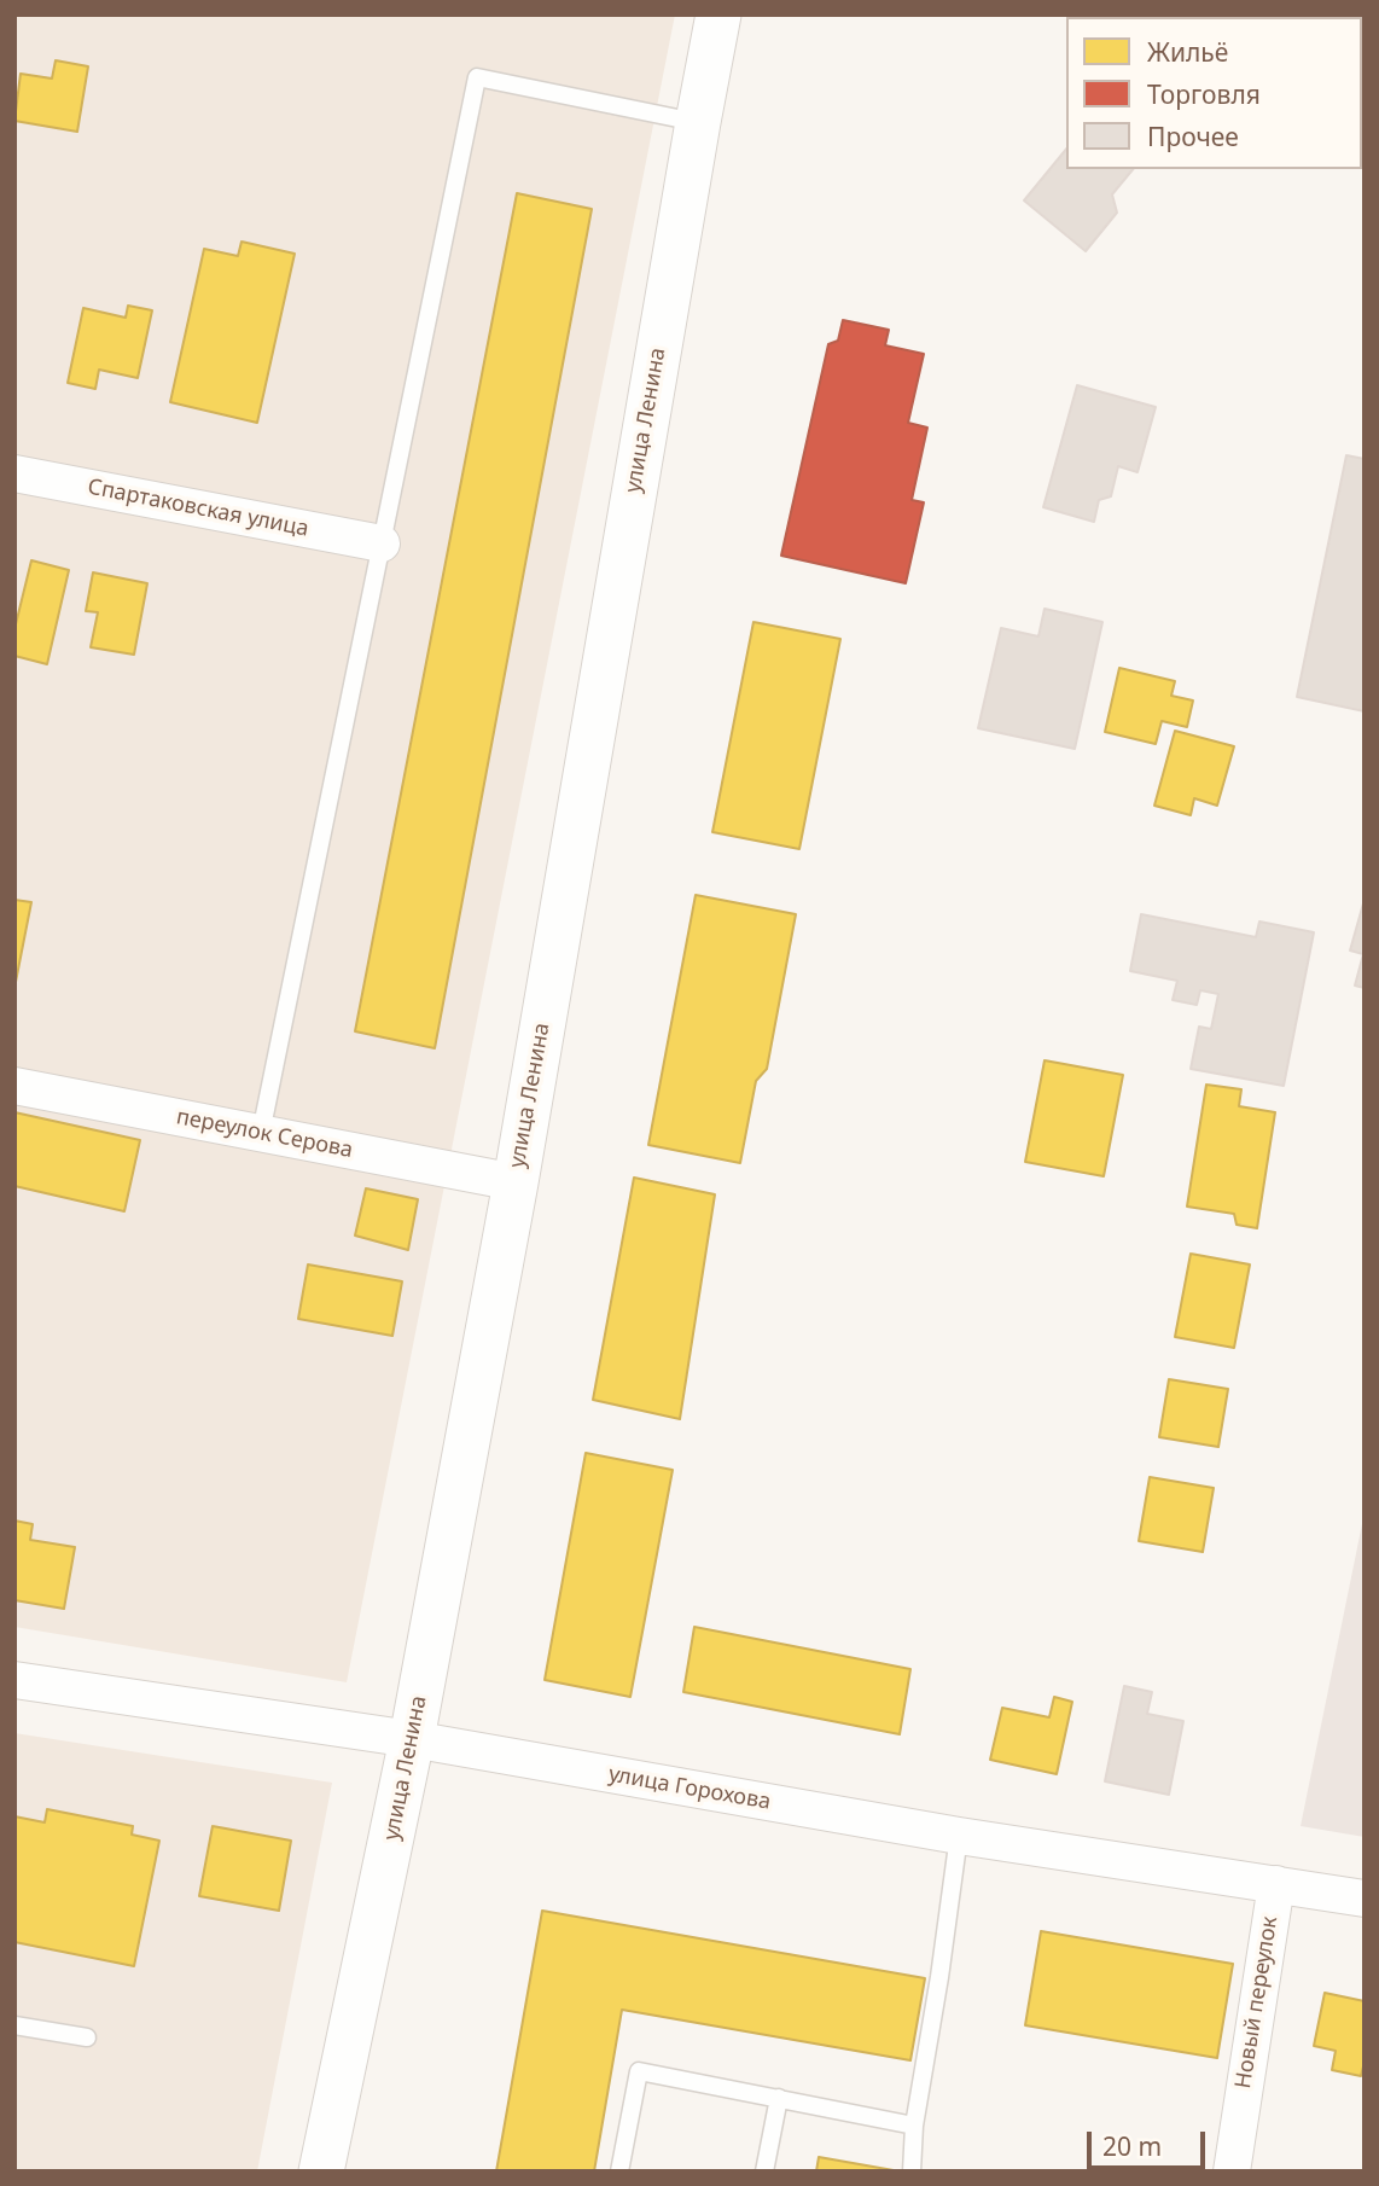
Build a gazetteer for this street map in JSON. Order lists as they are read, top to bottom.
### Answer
{
  "streets": {
    "street": [
      "улица Ленина",
      "Спартаковская улица",
      "переулок Серова",
      "улица Горохова",
      "Новый переулок"
    ]
  },
  "crossings": [
    ["улица Ленина", "переулок Серова"],
    ["улица Ленина", "улица Горохова"],
    ["улица Горохова", "Новый переулок"]
  ],
  "legend": ["Жильё", "Торговля", "Прочее"],
  "scale_bar": "20 m"
}
